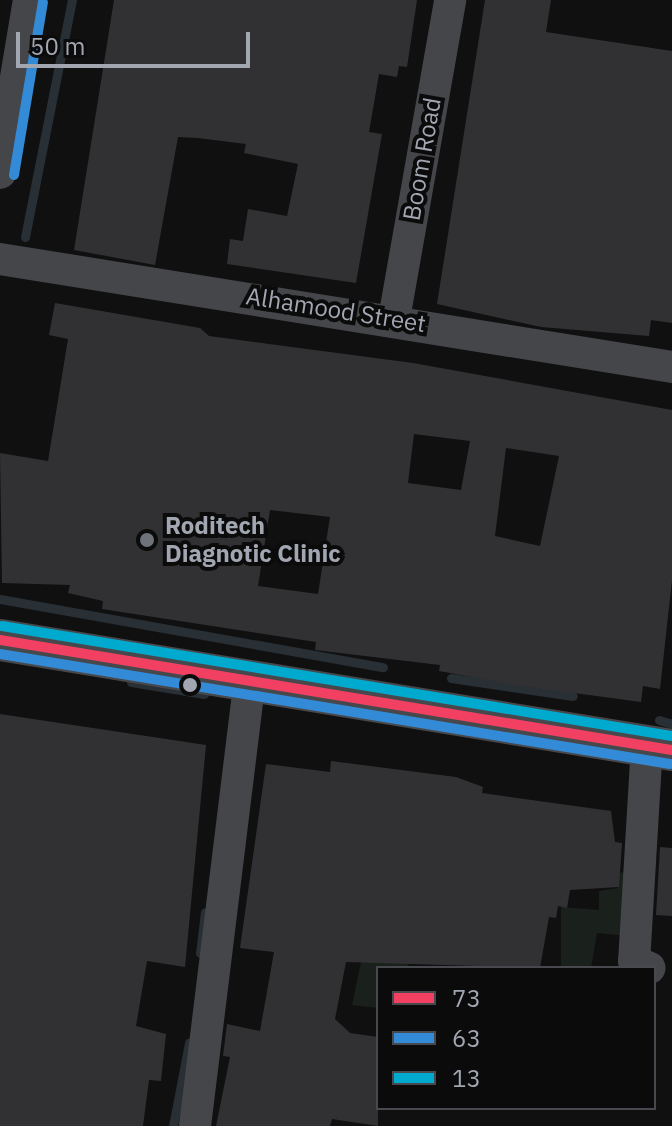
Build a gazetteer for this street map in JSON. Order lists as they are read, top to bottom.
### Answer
{
  "streets": {
    "street": ["Boom Road", "Alhamood Street"]
  },
  "crossings": [
    ["Boom Road", "Alhamood Street"]
  ],
  "places": ["Roditech Diagnotic Clinic"],
  "lines": ["transit line 63", "transit line 13", "transit line 73"],
  "legend": ["73", "63", "13"],
  "scale_bar": "50 m"
}
